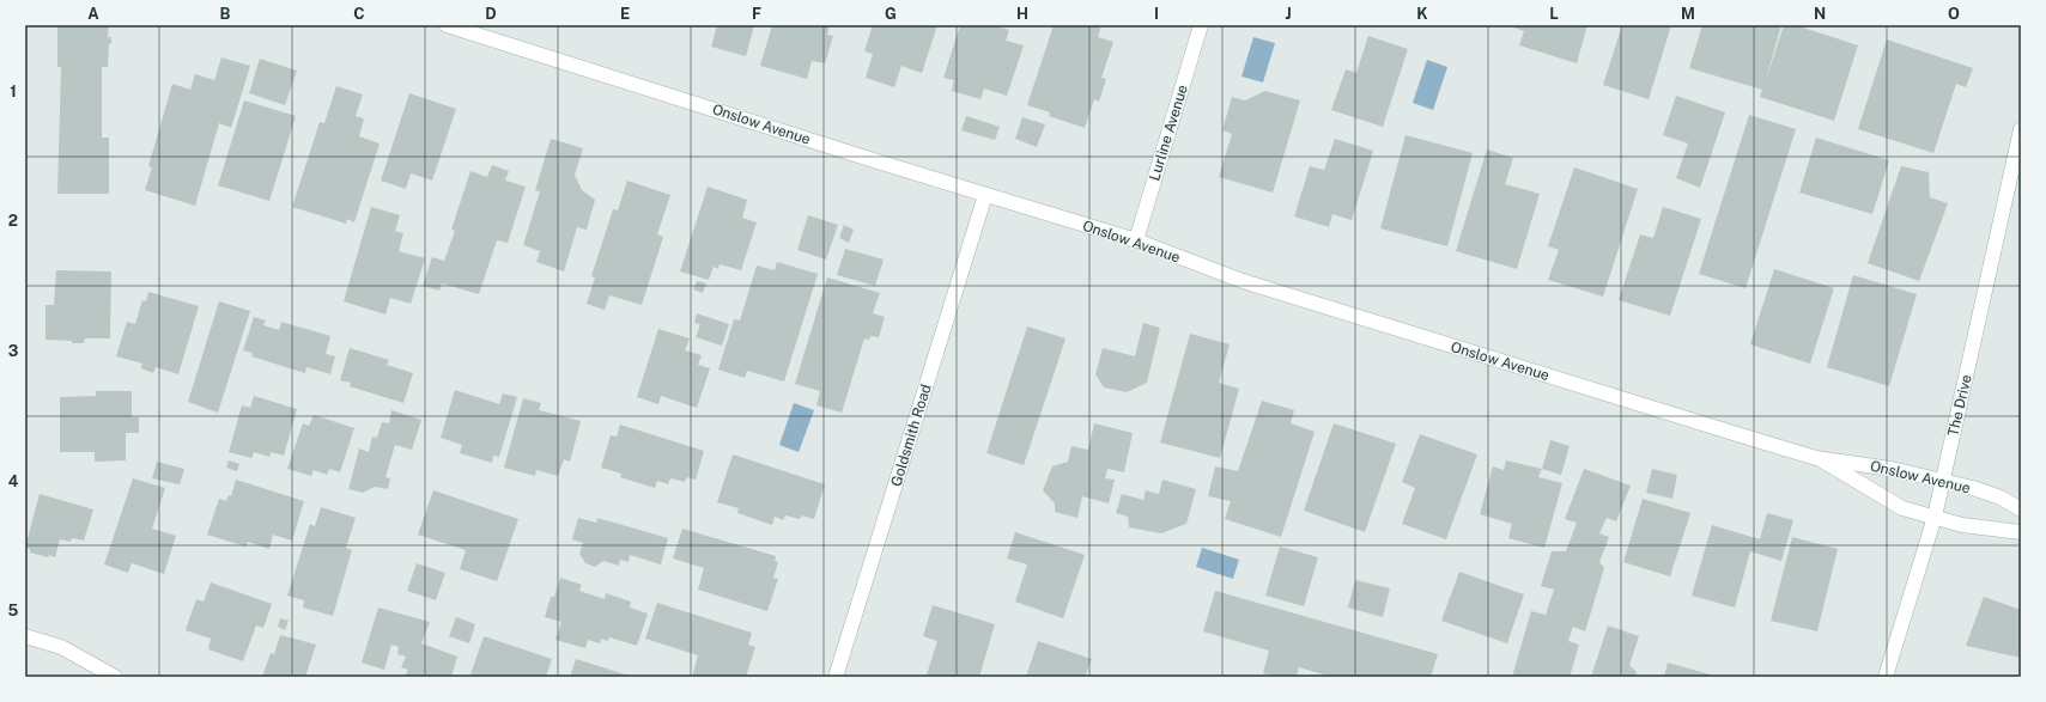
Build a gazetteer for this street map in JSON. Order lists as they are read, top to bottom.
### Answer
{
  "streets": {
    "street": [
      "Onslow Avenue",
      "Lurline Avenue",
      "The Drive",
      "Goldsmith Road"
    ]
  },
  "crossings": [
    ["Onslow Avenue", "Lurline Avenue"],
    ["Onslow Avenue", "The Drive"],
    ["Onslow Avenue", "Goldsmith Road"]
  ],
  "grid": {
    "columns": [
      "A",
      "B",
      "C",
      "D",
      "E",
      "F",
      "G",
      "H",
      "I",
      "J",
      "K",
      "L",
      "M",
      "N",
      "O"
    ],
    "rows": [
      "1",
      "2",
      "3",
      "4",
      "5"
    ]
  }
}
